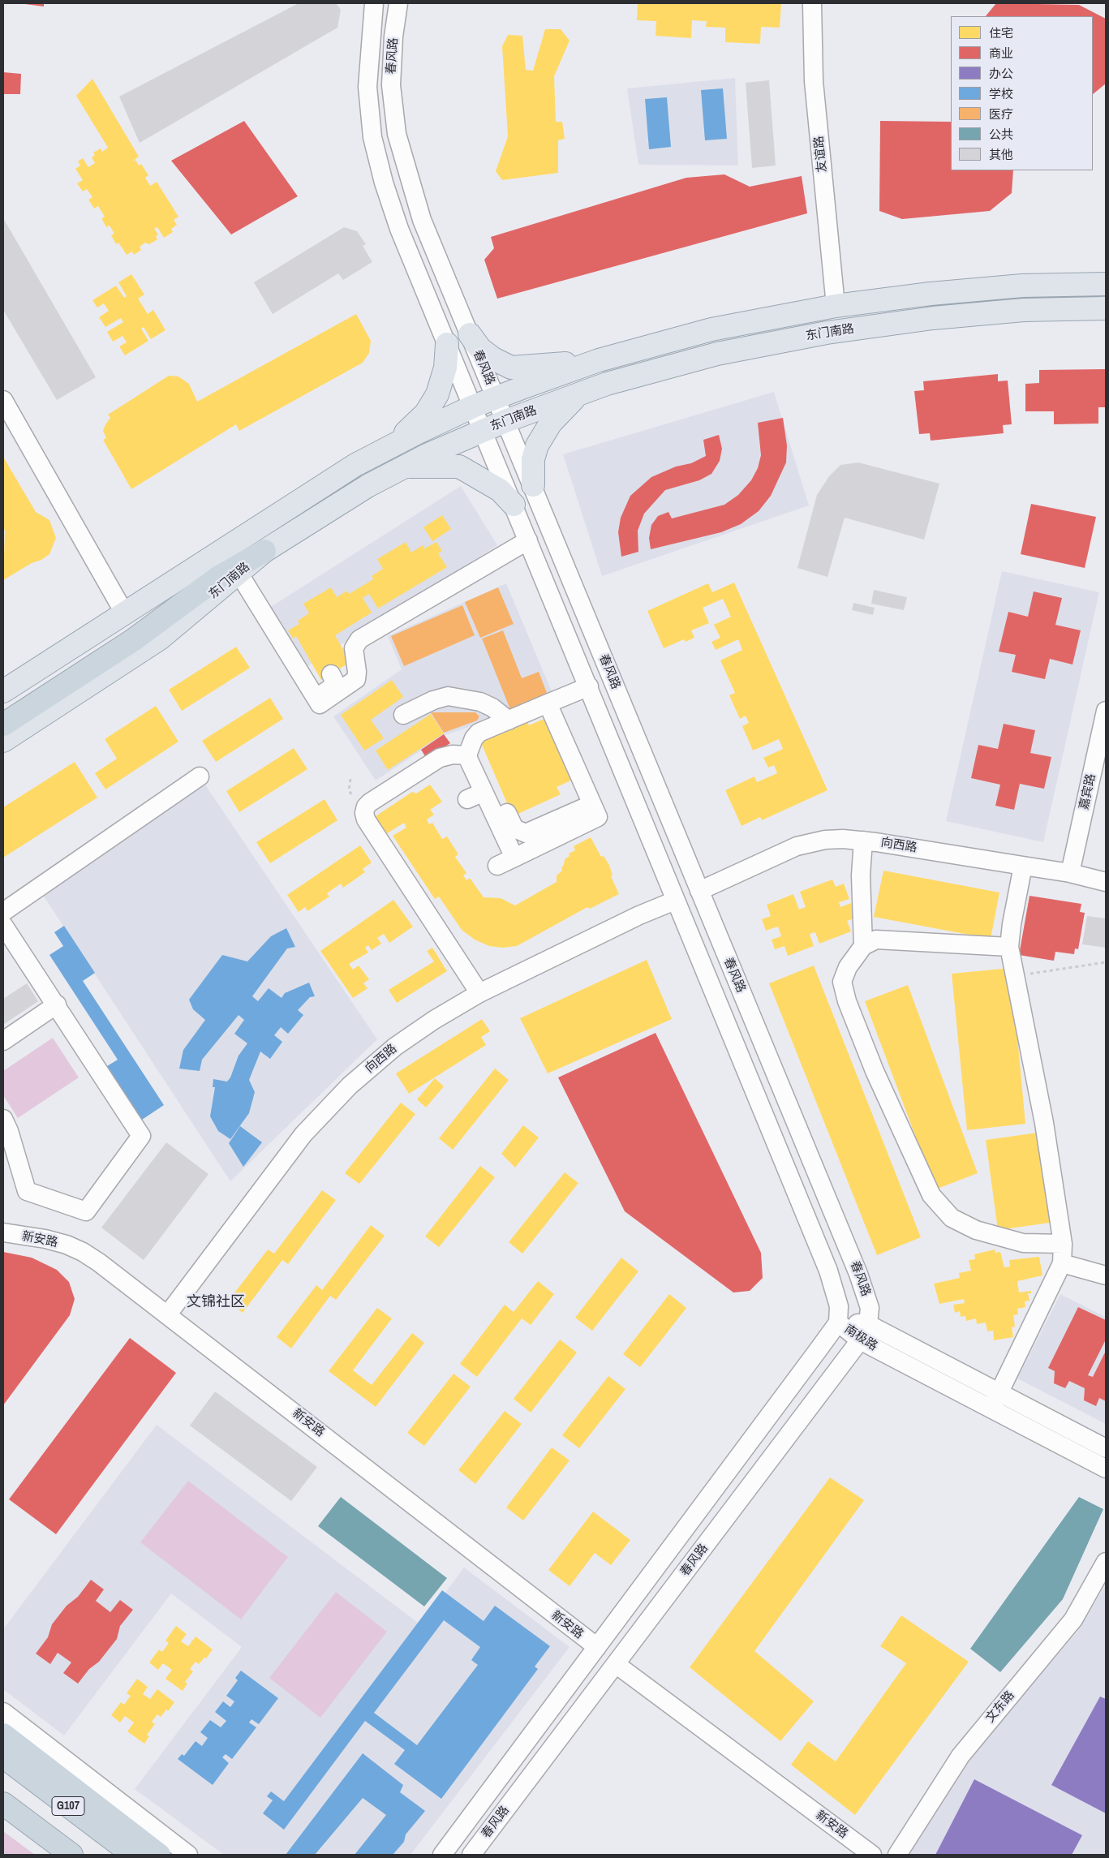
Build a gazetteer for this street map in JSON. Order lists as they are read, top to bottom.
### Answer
{
  "streets": {
    "highway": ["G107"],
    "main road": ["东门南路"],
    "street": [
      "春风路",
      "友谊路",
      "嘉宾路",
      "向西路",
      "新安路",
      "南极路",
      "文东路"
    ]
  },
  "crossings": [
    ["春风路", "东门南路"],
    ["春风路", "向西路"],
    ["春风路", "新安路"],
    ["春风路", "南极路"],
    ["友谊路", "东门南路"],
    ["嘉宾路", "向西路"],
    ["向西路", "新安路"]
  ],
  "districts": ["文锦社区"],
  "legend": [
    "住宅",
    "商业",
    "办公",
    "学校",
    "医疗",
    "公共",
    "其他"
  ]
}
